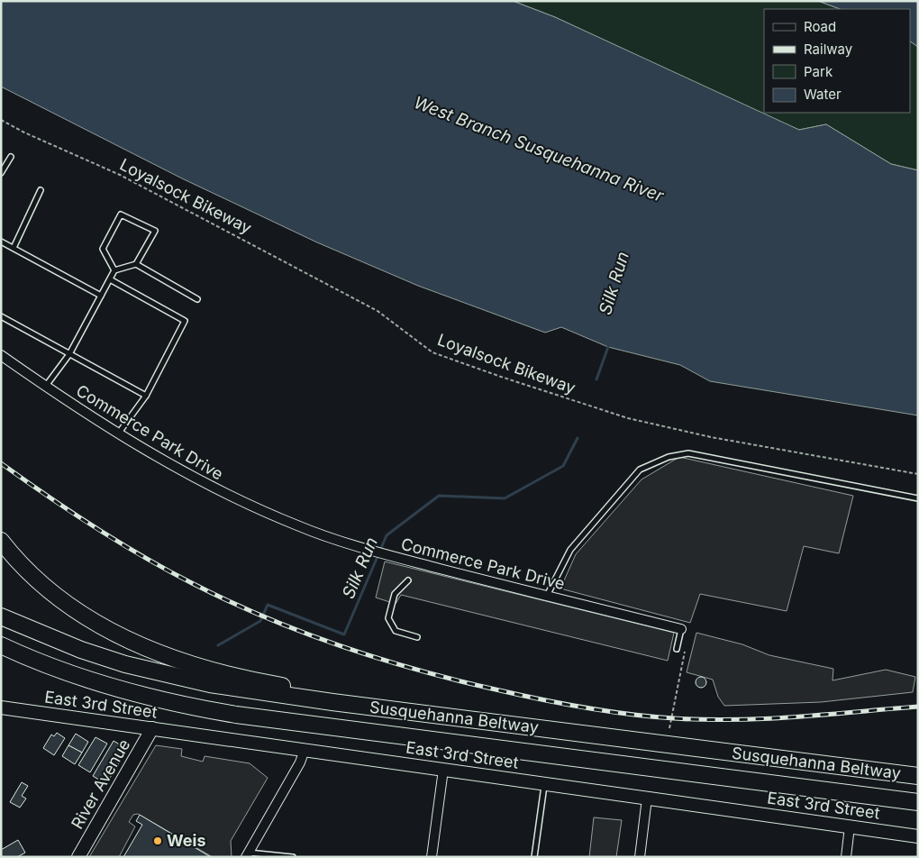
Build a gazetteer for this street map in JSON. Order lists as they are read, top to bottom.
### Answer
{
  "streets": {
    "highway": ["Susquehanna Beltway"],
    "main road": ["East 3rd Street", "River Avenue"],
    "street": ["Commerce Park Drive"],
    "path": ["Loyalsock Bikeway"]
  },
  "crossings": [
    ["East 3rd Street", "River Avenue"]
  ],
  "water": ["West Branch Susquehanna River", "Silk Run"],
  "places": ["Weis"],
  "legend": [
    "Road",
    "Railway",
    "Park",
    "Water"
  ]
}
